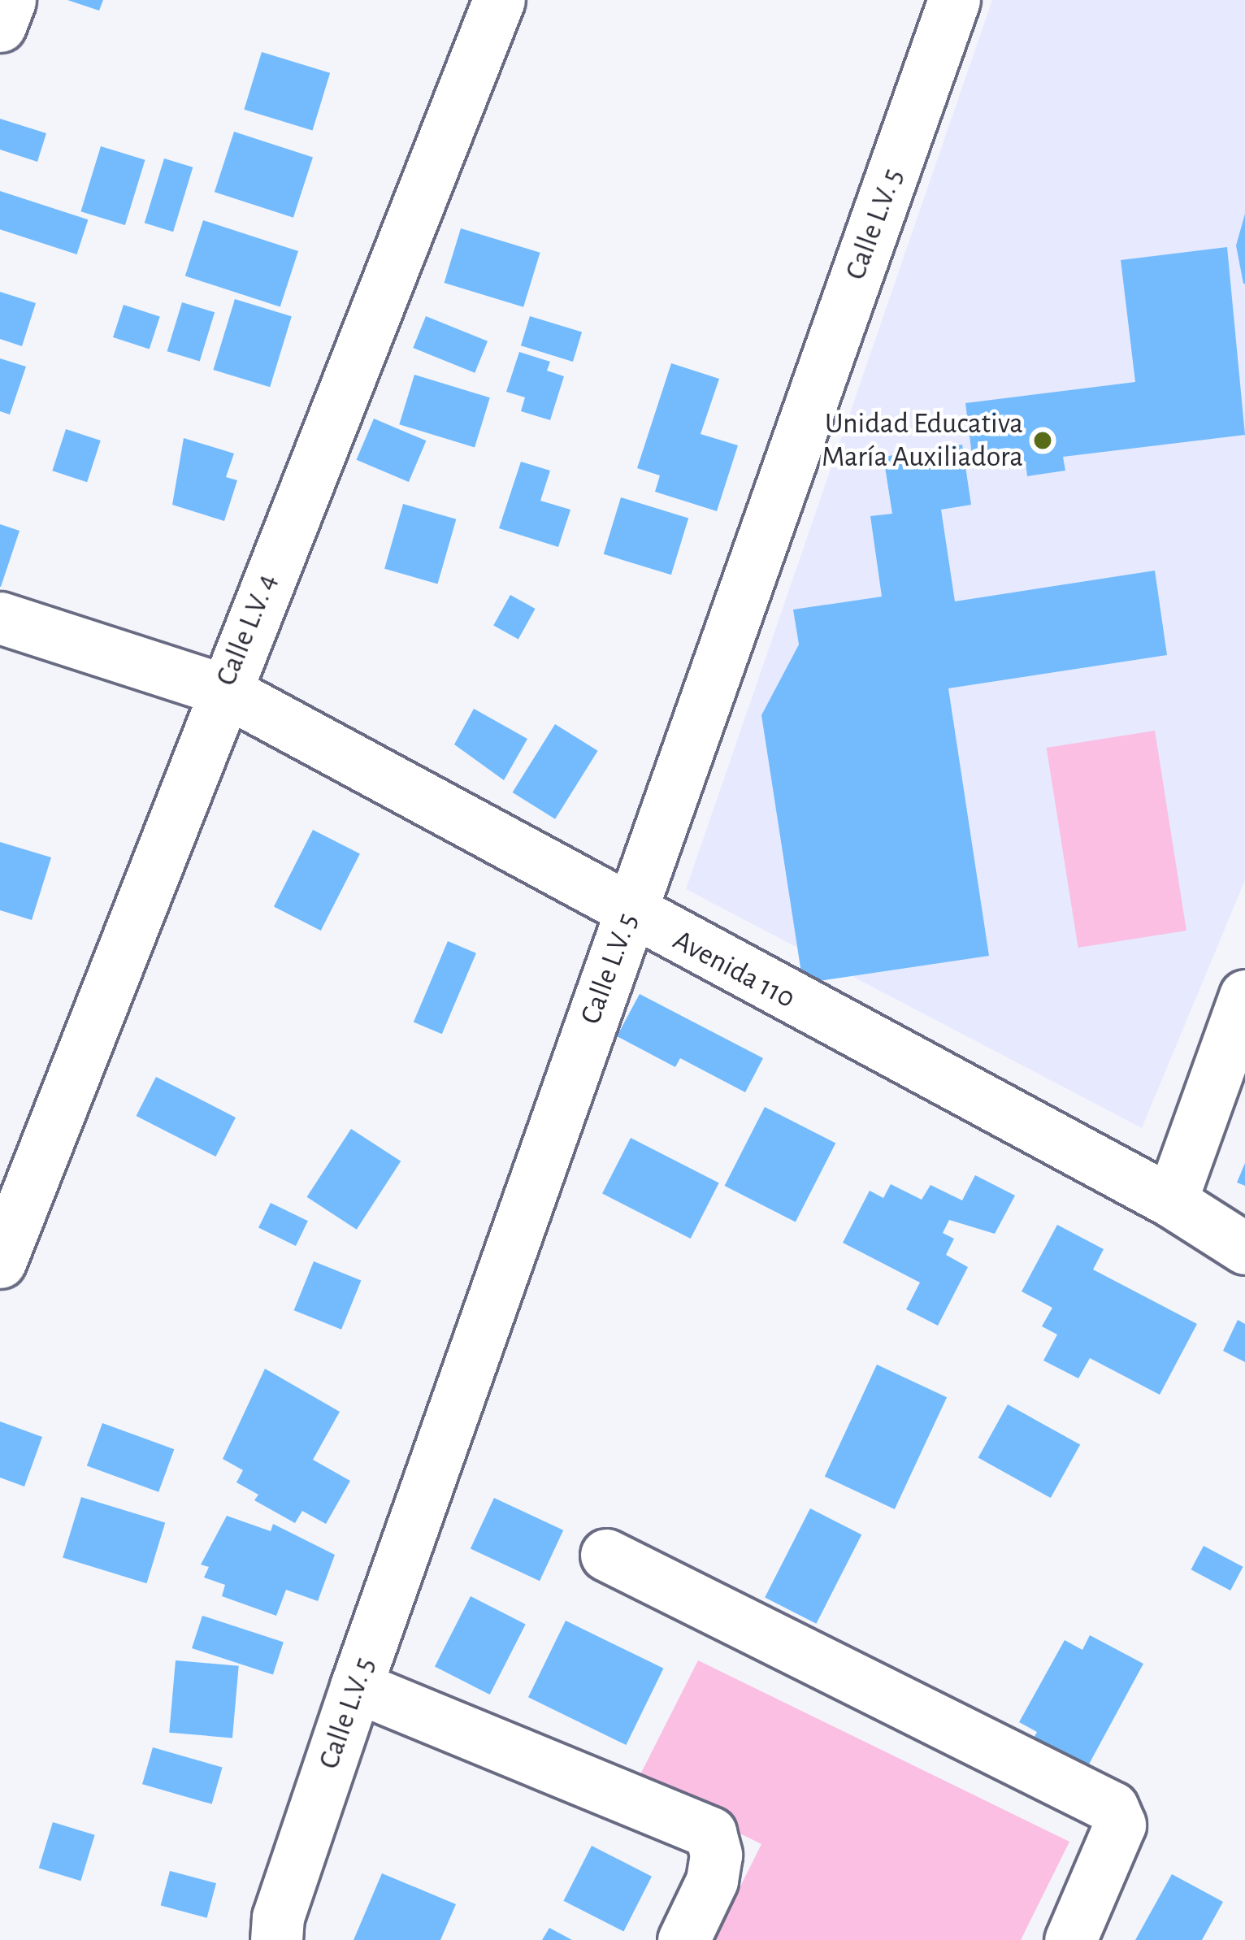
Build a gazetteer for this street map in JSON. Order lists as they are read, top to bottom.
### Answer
{
  "streets": {
    "street": ["Calle L.V. 5", "Calle L.V. 4", "Avenida 110"]
  },
  "crossings": [
    ["Calle L.V. 5", "Avenida 110"],
    ["Calle L.V. 4", "Avenida 110"]
  ],
  "places": ["Unidad Educativa María Auxiliadora"]
}
